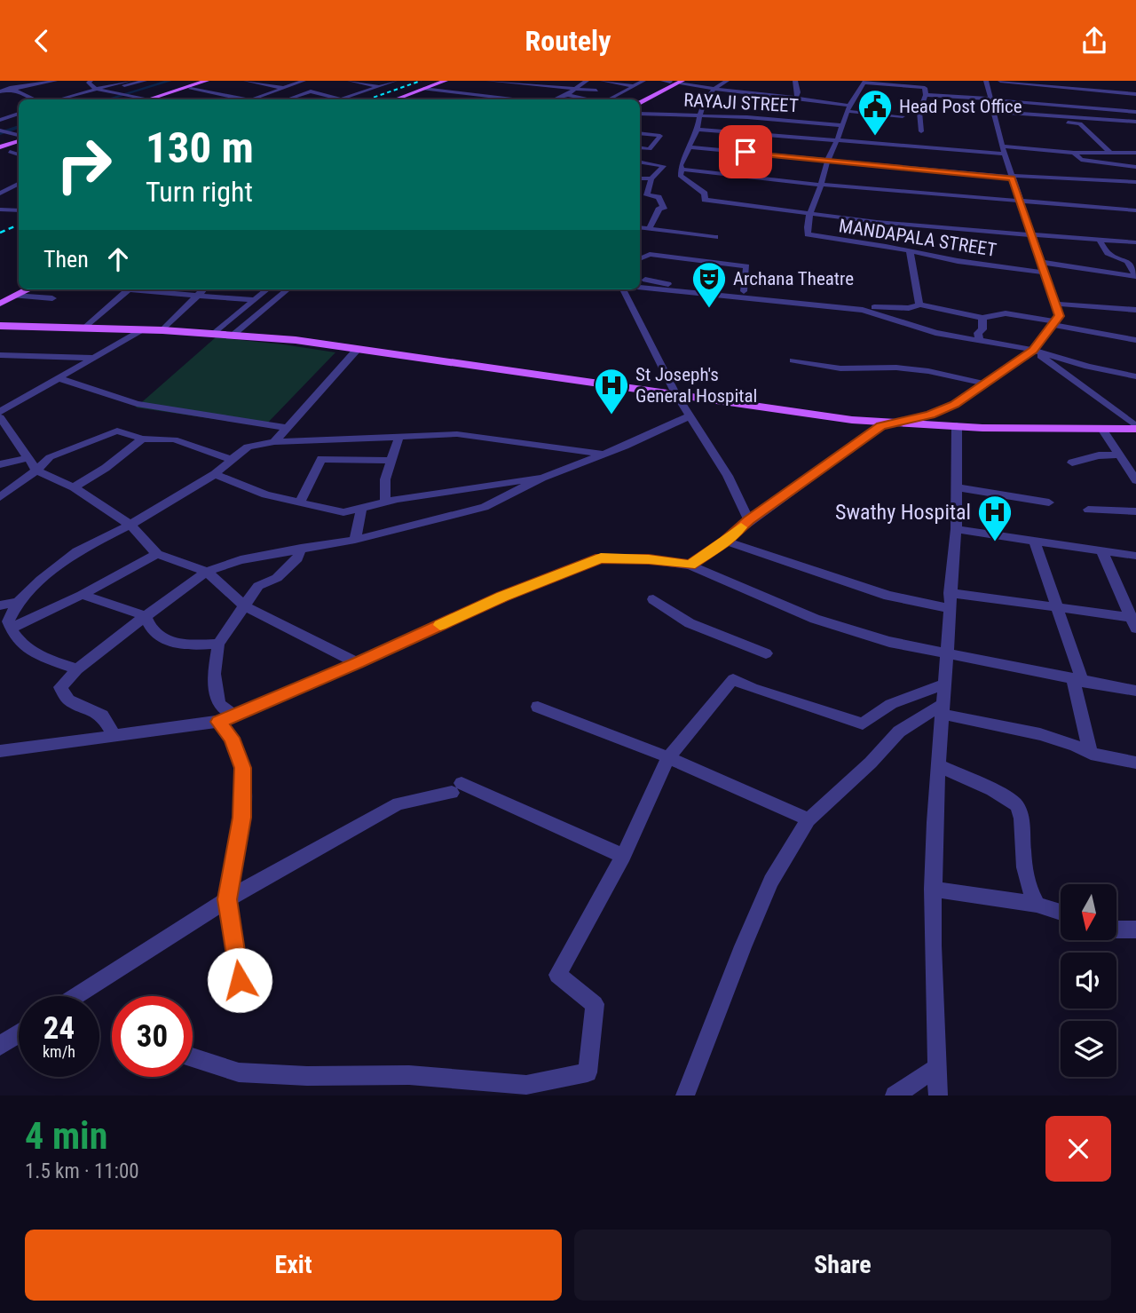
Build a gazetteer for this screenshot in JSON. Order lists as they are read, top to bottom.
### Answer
{
  "streets": {
    "street": ["RAYAJI STREET", "MANDAPALA STREET"]
  },
  "places": {
    "public building": ["Head Post Office"],
    "theatre": ["Archana Theatre"],
    "hospital": ["St Joseph's General Hospital", "Swathy Hospital"]
  },
  "north": "bottom",
  "page": {
    "header": "Routely",
    "turn": ["130 m", "Turn right"],
    "then": "Then",
    "speed": "24 km/h",
    "limit": "30",
    "heading": ["4 min", "1.5 km · 11:00"],
    "buttons": ["Exit", "Share"]
  }
}
